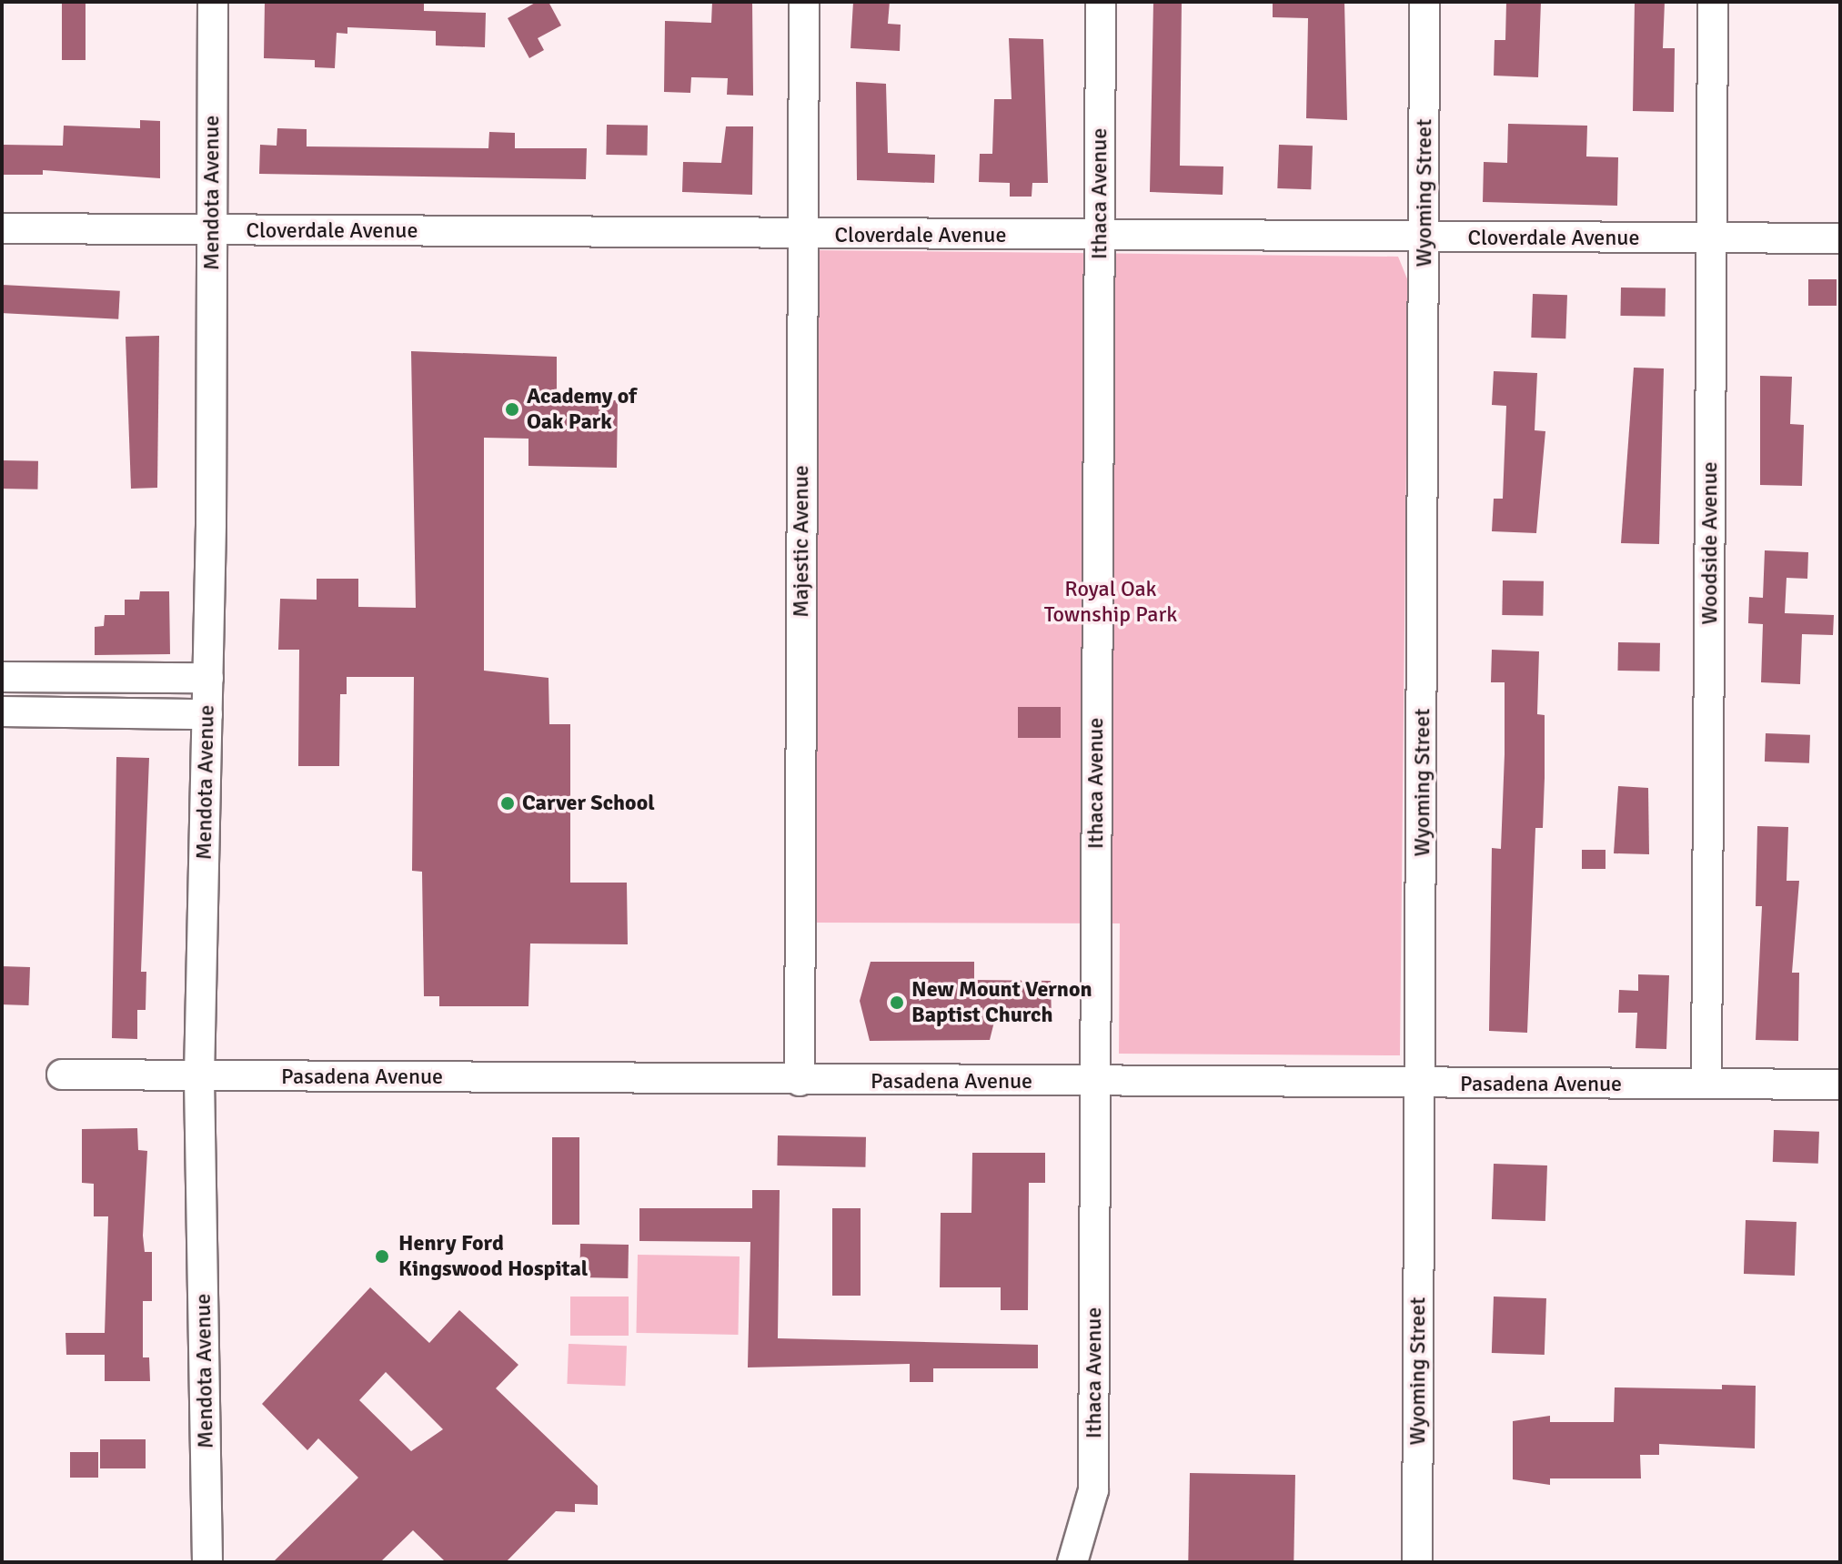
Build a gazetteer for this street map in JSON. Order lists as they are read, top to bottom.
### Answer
{
  "streets": {
    "street": [
      "Mendota Avenue",
      "Wyoming Street",
      "Ithaca Avenue",
      "Cloverdale Avenue",
      "Majestic Avenue",
      "Woodside Avenue",
      "Pasadena Avenue"
    ]
  },
  "crossings": [
    ["Mendota Avenue", "Cloverdale Avenue"],
    ["Mendota Avenue", "Pasadena Avenue"],
    ["Wyoming Street", "Cloverdale Avenue"],
    ["Wyoming Street", "Pasadena Avenue"],
    ["Ithaca Avenue", "Cloverdale Avenue"],
    ["Ithaca Avenue", "Pasadena Avenue"],
    ["Cloverdale Avenue", "Majestic Avenue"],
    ["Cloverdale Avenue", "Woodside Avenue"],
    ["Majestic Avenue", "Pasadena Avenue"],
    ["Woodside Avenue", "Pasadena Avenue"]
  ],
  "parks": ["Royal Oak Township Park"],
  "places": [
    "Academy of Oak Park",
    "Carver School",
    "New Mount Vernon Baptist Church",
    "Henry Ford Kingswood Hospital"
  ]
}
